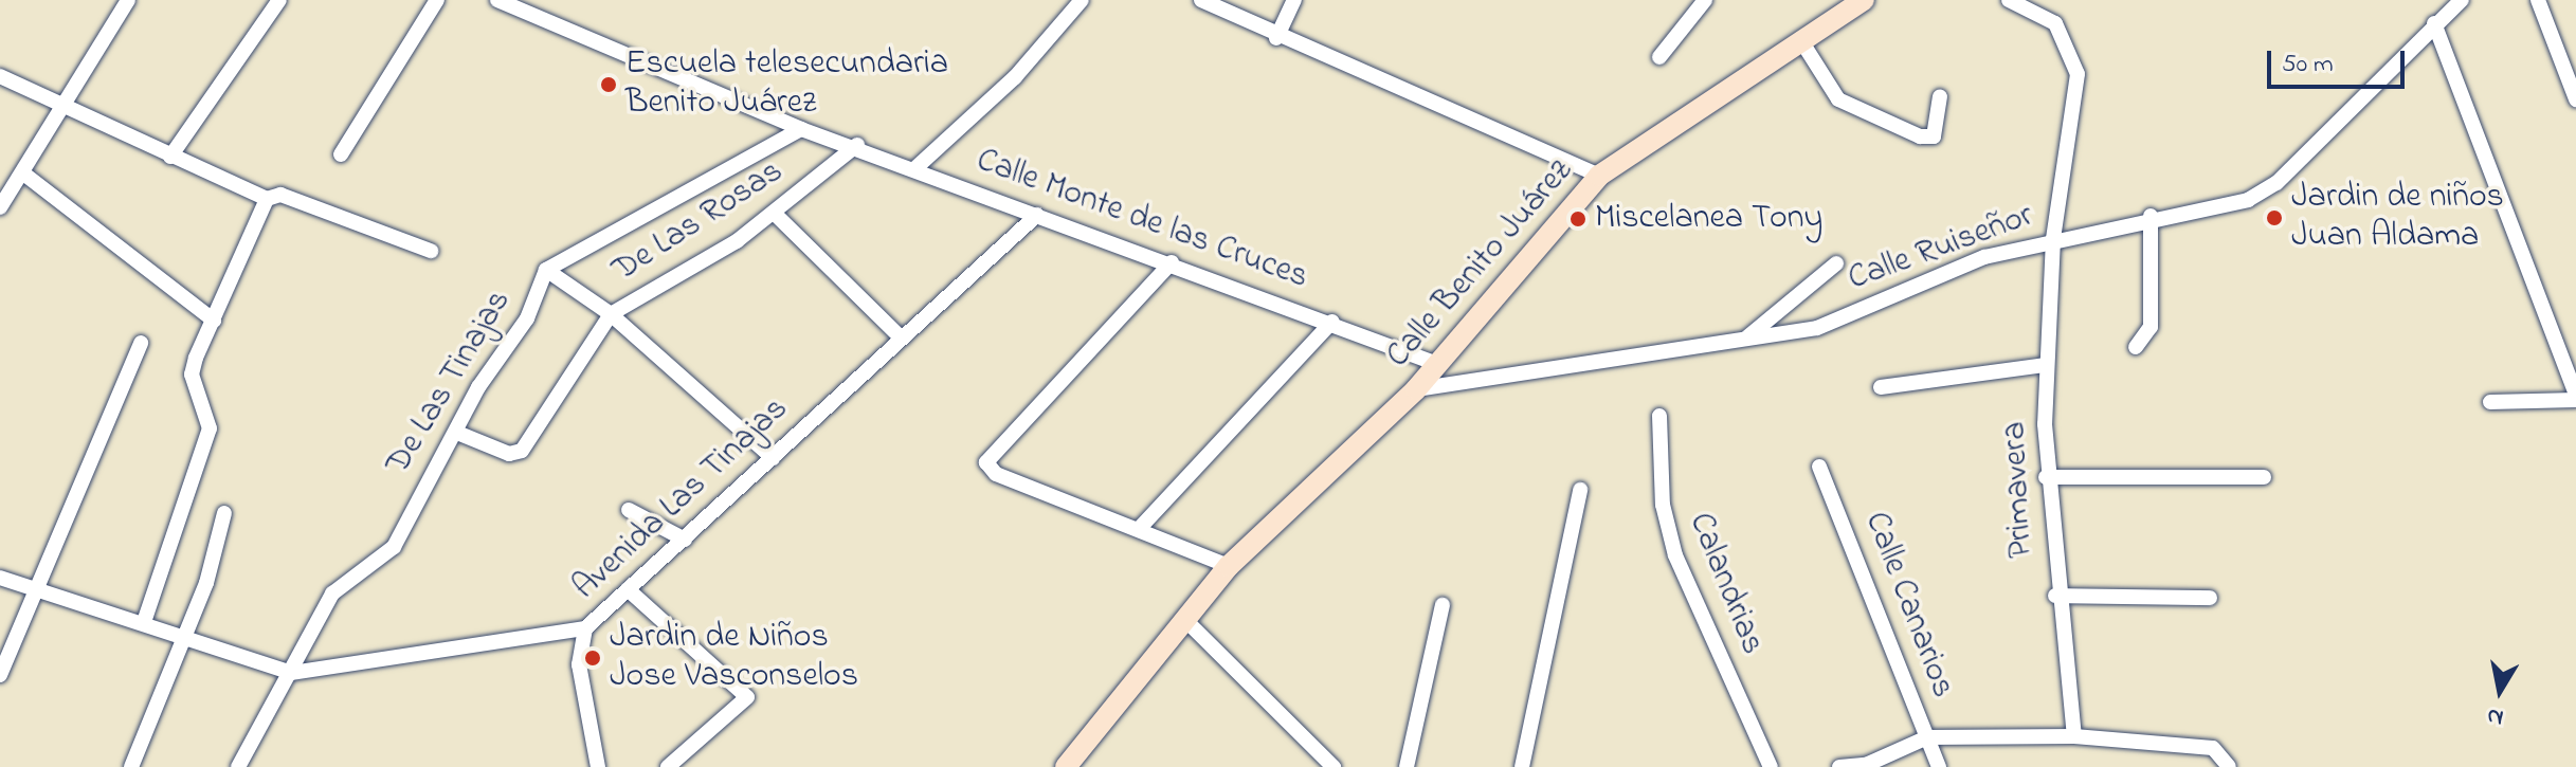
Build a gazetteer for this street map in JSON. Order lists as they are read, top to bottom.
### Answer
{
  "streets": {
    "street": [
      "Calle Monte de las Cruces",
      "De Las Rosas",
      "Calle Ruiseñor",
      "Calle Benito Juárez",
      "De Las Tinajas",
      "Primavera",
      "Avenida Las Tinajas",
      "Calandrias",
      "Calle Canarios"
    ]
  },
  "crossings": [
    ["Calle Monte de las Cruces", "De Las Rosas"],
    ["Calle Monte de las Cruces", "Calle Benito Juárez"],
    ["Calle Monte de las Cruces", "De Las Tinajas"],
    ["Calle Monte de las Cruces", "Avenida Las Tinajas"],
    ["Calle Ruiseñor", "Calle Benito Juárez"],
    ["Calle Ruiseñor", "Primavera"],
    ["De Las Tinajas", "Avenida Las Tinajas"]
  ],
  "places": [
    "Escuela telesecundaria Benito Juárez",
    "Jardin de niños Juan Aldama",
    "Miscelanea Tony",
    "Jardin de Niños Jose Vasconselos"
  ],
  "scale_bar": "50 m",
  "north": "bottom"
}
